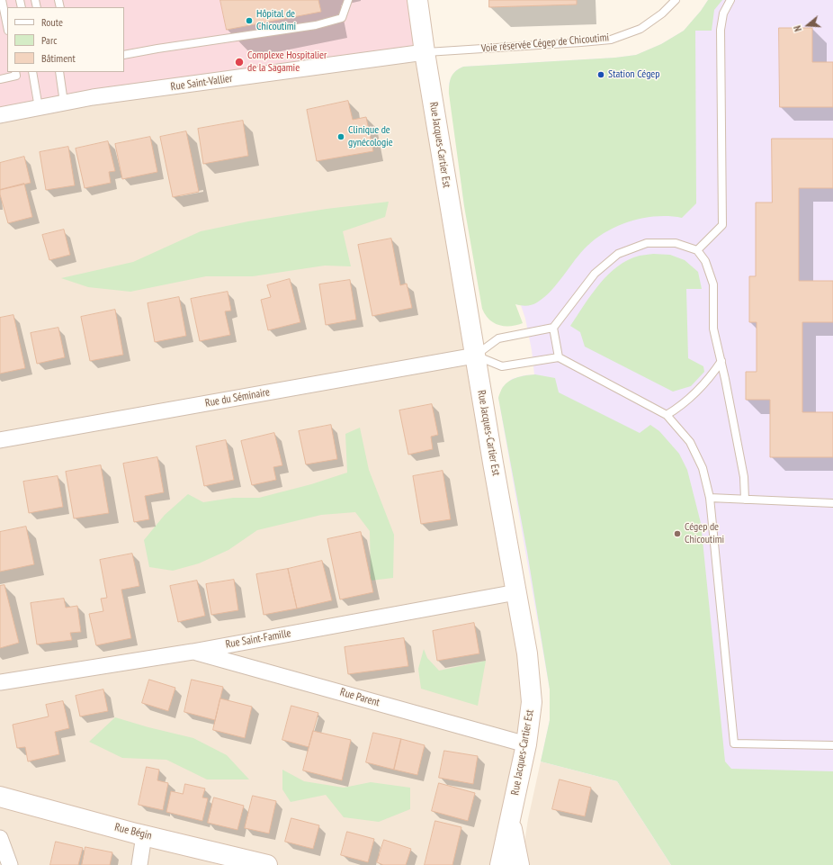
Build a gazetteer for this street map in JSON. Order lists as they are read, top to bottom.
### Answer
{
  "streets": {
    "main road": ["Rue Jacques-Cartier Est", "Rue Bégin"],
    "street": [
      "Rue Saint-Vallier",
      "Rue du Séminaire",
      "Rue Saint-Famille",
      "Rue Parent"
    ],
    "lane": ["Voie réservée Cégep de Chicoutimi"]
  },
  "crossings": [
    ["Voie réservée Cégep de Chicoutimi", "Rue Saint-Vallier"],
    ["Voie réservée Cégep de Chicoutimi", "Rue Jacques-Cartier Est"],
    ["Rue Saint-Vallier", "Rue Jacques-Cartier Est"],
    ["Rue Jacques-Cartier Est", "Rue du Séminaire"],
    ["Rue Jacques-Cartier Est", "Rue Saint-Famille"],
    ["Rue Jacques-Cartier Est", "Rue Parent"],
    ["Rue Saint-Famille", "Rue Parent"]
  ],
  "places": [
    "Hôpital de Chicoutimi",
    "Complexe Hospitalier de la Sagamie",
    "Station Cégep",
    "Clinique de gynécologie",
    "Cégep de Chicoutimi"
  ],
  "legend": ["Route", "Parc", "Bâtiment"],
  "north": "left"
}
